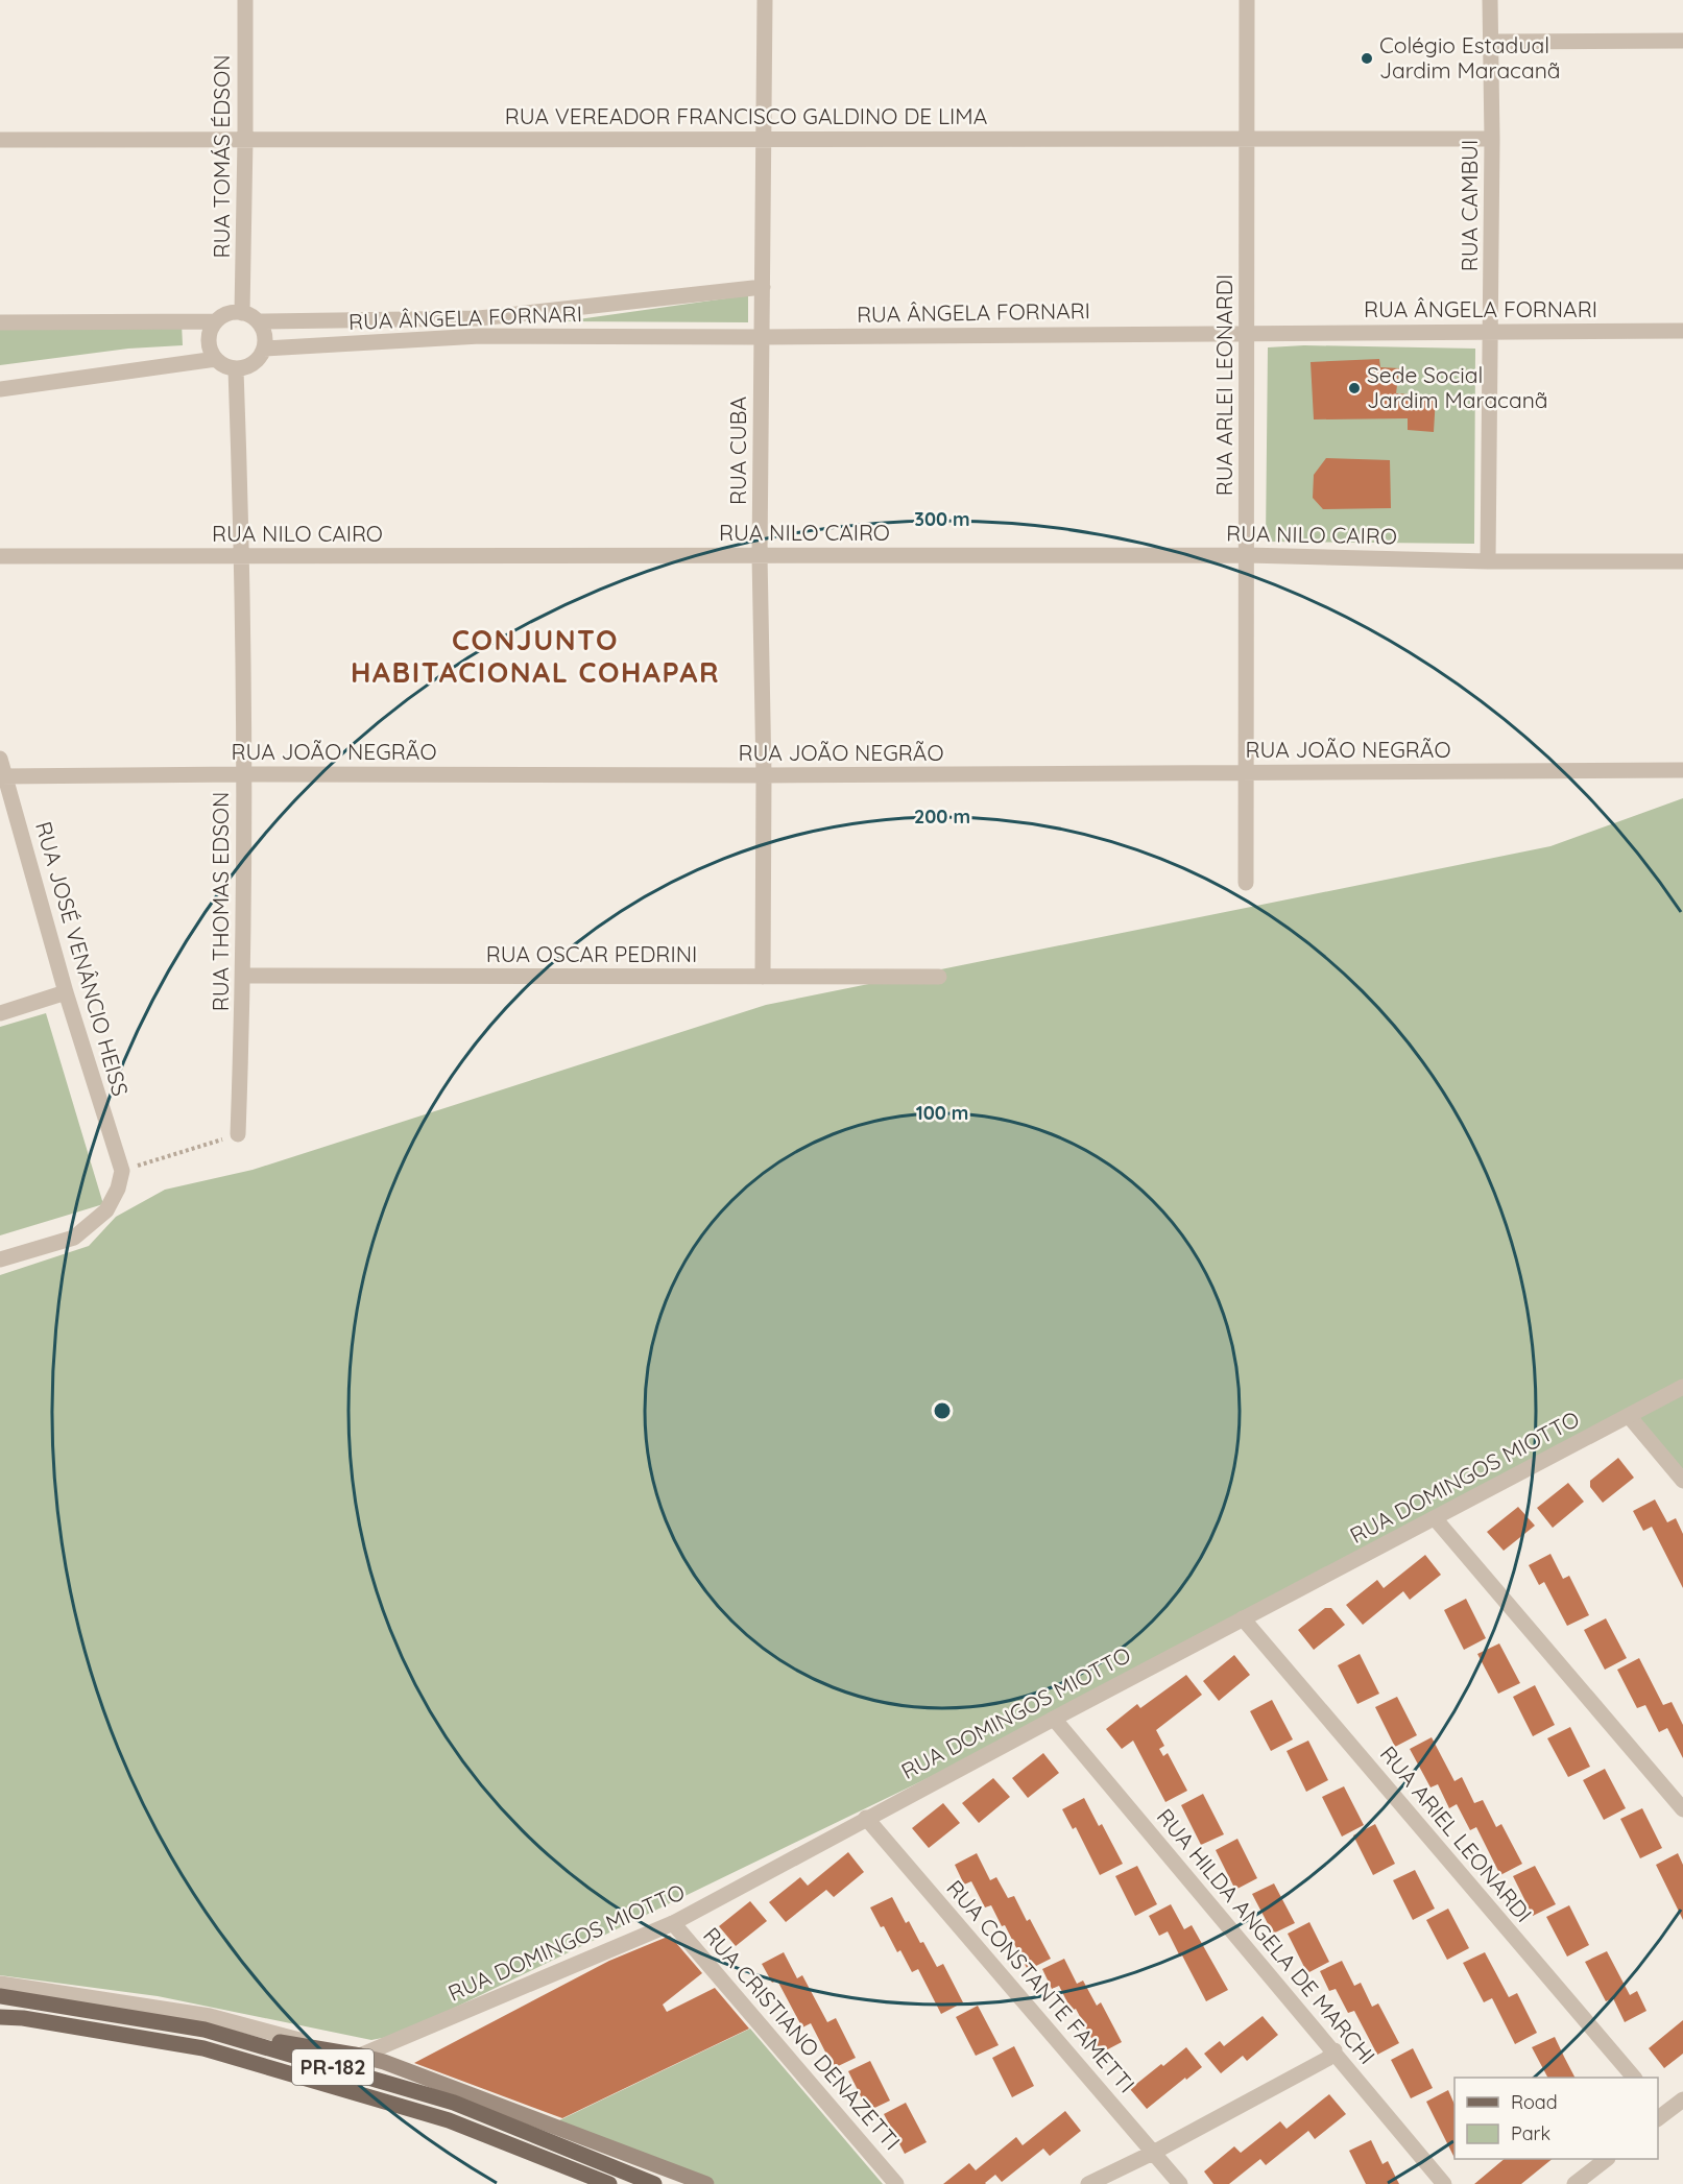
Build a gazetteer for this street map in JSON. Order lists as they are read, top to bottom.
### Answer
{
  "streets": {
    "main road": ["PR-182"],
    "street": [
      "RUA VEREADOR FRANCISCO GALDINO DE LIMA",
      "RUA TOMÁS ÉDSON",
      "RUA CAMBUI",
      "RUA ÂNGELA FORNARI",
      "RUA ARLEI LEONARDI",
      "RUA CUBA",
      "RUA NILO CAIRO",
      "RUA JOÃO NEGRÃO",
      "RUA THOMAS EDSON",
      "RUA OSCAR PEDRINI",
      "RUA JOSÉ VENÂNCIO HEISS",
      "RUA DOMINGOS MIOTTO",
      "RUA ARIEL LEONARDI",
      "RUA HILDA ANGELA DE MARCHI",
      "RUA CONSTANTE FAMETTI",
      "RUA CRISTIANO DENAZETTI"
    ]
  },
  "crossings": [
    ["RUA VEREADOR FRANCISCO GALDINO DE LIMA", "RUA TOMÁS ÉDSON"],
    ["RUA VEREADOR FRANCISCO GALDINO DE LIMA", "RUA CAMBUI"],
    ["RUA VEREADOR FRANCISCO GALDINO DE LIMA", "RUA ARLEI LEONARDI"],
    ["RUA VEREADOR FRANCISCO GALDINO DE LIMA", "RUA CUBA"],
    ["RUA TOMÁS ÉDSON", "RUA ÂNGELA FORNARI"],
    ["RUA TOMÁS ÉDSON", "RUA THOMAS EDSON"],
    ["RUA CAMBUI", "RUA ÂNGELA FORNARI"],
    ["RUA CAMBUI", "RUA NILO CAIRO"],
    ["RUA ÂNGELA FORNARI", "RUA ARLEI LEONARDI"],
    ["RUA ÂNGELA FORNARI", "RUA CUBA"],
    ["RUA ÂNGELA FORNARI", "RUA THOMAS EDSON"],
    ["RUA ARLEI LEONARDI", "RUA NILO CAIRO"],
    ["RUA ARLEI LEONARDI", "RUA JOÃO NEGRÃO"],
    ["RUA CUBA", "RUA NILO CAIRO"],
    ["RUA CUBA", "RUA JOÃO NEGRÃO"],
    ["RUA CUBA", "RUA OSCAR PEDRINI"],
    ["RUA NILO CAIRO", "RUA THOMAS EDSON"],
    ["RUA JOÃO NEGRÃO", "RUA THOMAS EDSON"],
    ["RUA JOÃO NEGRÃO", "RUA JOSÉ VENÂNCIO HEISS"],
    ["RUA THOMAS EDSON", "RUA OSCAR PEDRINI"],
    ["RUA DOMINGOS MIOTTO", "RUA ARIEL LEONARDI"],
    ["RUA DOMINGOS MIOTTO", "RUA HILDA ANGELA DE MARCHI"],
    ["RUA DOMINGOS MIOTTO", "RUA CONSTANTE FAMETTI"],
    ["RUA DOMINGOS MIOTTO", "RUA CRISTIANO DENAZETTI"]
  ],
  "districts": ["CONJUNTO HABITACIONAL COHAPAR"],
  "places": ["Colégio Estadual Jardim Maracanã", "Sede Social Jardim Maracanã"],
  "legend": ["Road", "Park"],
  "rings": ["300 m", "200 m", "100 m"]
}
